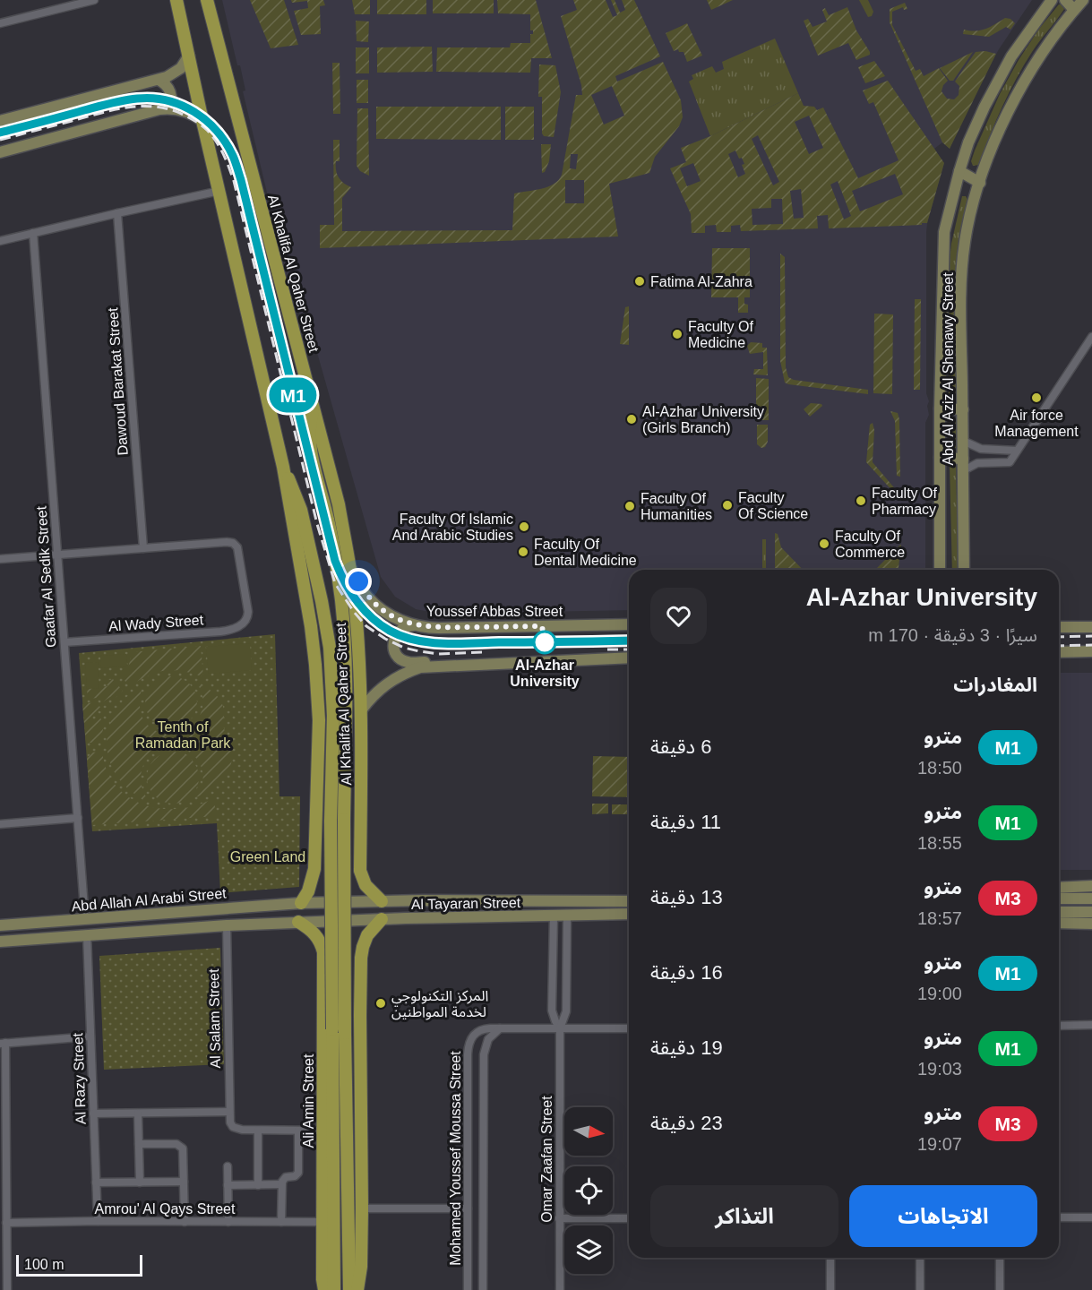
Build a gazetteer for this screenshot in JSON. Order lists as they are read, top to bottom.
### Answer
{
  "streets": {
    "main road": [
      "Al Khalifa Al Qaher Street",
      "Abd Al Aziz Al Shenawy Street",
      "Youssef Abbas Street",
      "Abd Allah Al Arabi Street",
      "Al Tayaran Street",
      "Ali Amin Street"
    ],
    "street": [
      "Dawoud Barakat Street",
      "Gaafar Al Sedik Street",
      "Al Wady Street",
      "Al Salam Street",
      "Al Razy Street",
      "Mohamed Youssef Moussa Street",
      "Omar Zaafan Street",
      "Amrou' Al Qays Street"
    ]
  },
  "crossings": [
    ["Al Khalifa Al Qaher Street", "Youssef Abbas Street"],
    ["Al Khalifa Al Qaher Street", "Al Tayaran Street"],
    ["Dawoud Barakat Street", "Al Wady Street"],
    ["Gaafar Al Sedik Street", "Al Wady Street"],
    ["Gaafar Al Sedik Street", "Abd Allah Al Arabi Street"],
    ["Abd Allah Al Arabi Street", "Al Tayaran Street"],
    ["Abd Allah Al Arabi Street", "Al Salam Street"],
    ["Abd Allah Al Arabi Street", "Al Razy Street"],
    ["Abd Allah Al Arabi Street", "Ali Amin Street"],
    ["Al Tayaran Street", "Ali Amin Street"],
    ["Al Tayaran Street", "Omar Zaafan Street"],
    ["Al Razy Street", "Amrou' Al Qays Street"],
    ["Ali Amin Street", "Amrou' Al Qays Street"]
  ],
  "parks": ["Tenth of Ramadan Park", "Green Land"],
  "places": [
    "Fatima Al-Zahra",
    "Faculty Of Medicine",
    "Air force Management",
    "Al-Azhar University (Girls Branch)",
    "Faculty Of Pharmacy",
    "Faculty Of Science",
    "Faculty Of Humanities",
    "Faculty Of Islamic And Arabic Studies",
    "Faculty Of Commerce",
    "Faculty Of Dental Medicine",
    "Al-Azhar University",
    "المركز التكنولوجي لخدمة المواطنين"
  ],
  "lines": ["metro line M1"],
  "scale_bar": "100 m",
  "north": "right",
  "page": {
    "on_map": "M1",
    "heading": [
      ["Al-Azhar University", "سيرًا · 3 دقيقة · 170 m"],
      "المغادرات"
    ],
    "list": [
      {
        "mark": "M1",
        "name": "مترو",
        "note": "18:50",
        "value": "6 دقيقة"
      },
      {
        "mark": "M1",
        "name": "مترو",
        "note": "18:55",
        "value": "11 دقيقة"
      },
      {
        "mark": "M3",
        "name": "مترو",
        "note": "18:57",
        "value": "13 دقيقة"
      },
      {
        "mark": "M1",
        "name": "مترو",
        "note": "19:00",
        "value": "16 دقيقة"
      },
      {
        "mark": "M1",
        "name": "مترو",
        "note": "19:03",
        "value": "19 دقيقة"
      },
      {
        "mark": "M3",
        "name": "مترو",
        "note": "19:07",
        "value": "23 دقيقة"
      }
    ],
    "buttons": ["الاتجاهات", "التذاكر"],
    "scale": "100 m"
  }
}
